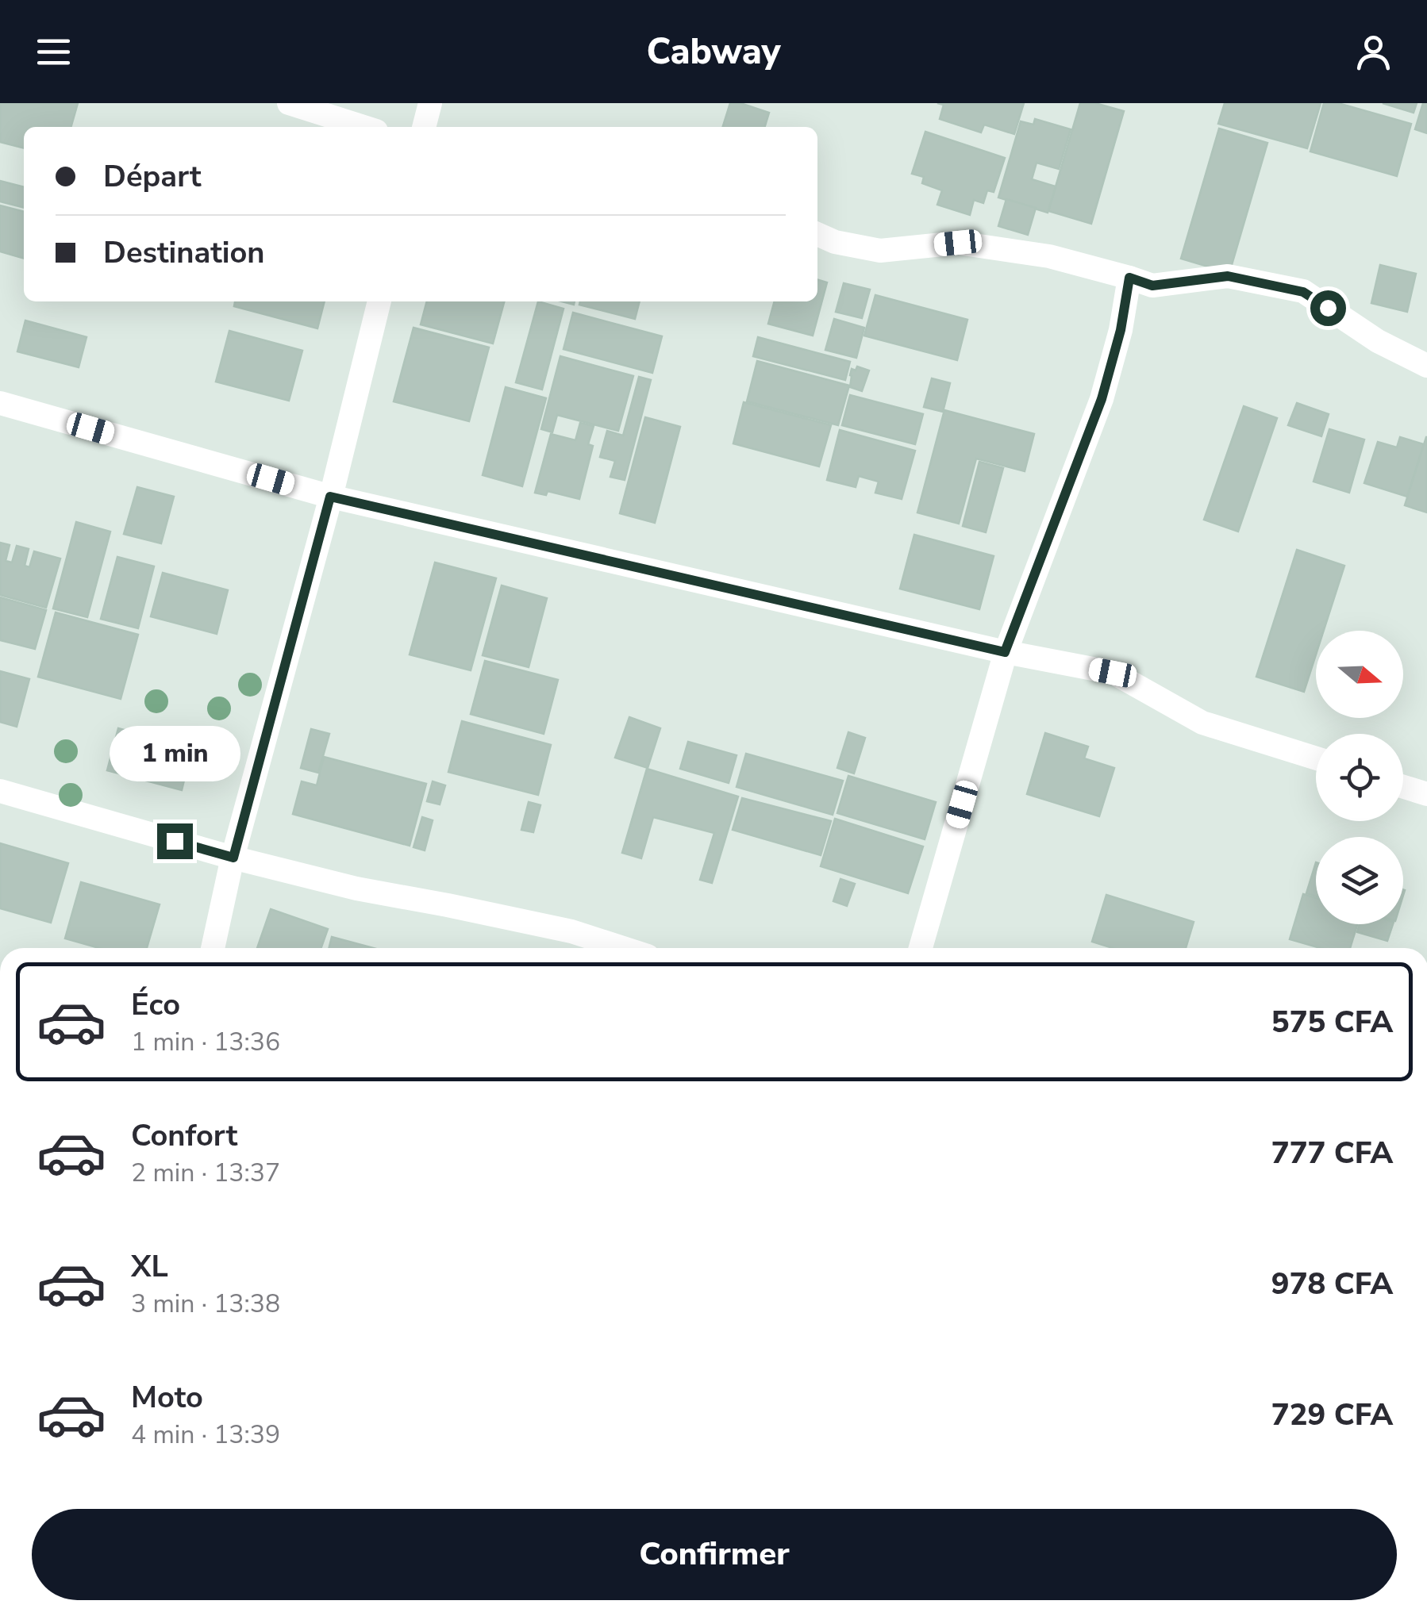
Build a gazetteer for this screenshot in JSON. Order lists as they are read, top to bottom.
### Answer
{
  "north": "right",
  "page": {
    "header": "Cabway",
    "banner": ["Départ", "Destination"],
    "bubble": "1 min",
    "list": [
      {
        "name": "Éco",
        "note": "1 min · 13:36",
        "value": "575 CFA"
      },
      {
        "name": "Confort",
        "note": "2 min · 13:37",
        "value": "777 CFA"
      },
      {
        "name": "XL",
        "note": "3 min · 13:38",
        "value": "978 CFA"
      },
      {
        "name": "Moto",
        "note": "4 min · 13:39",
        "value": "729 CFA"
      }
    ],
    "buttons": "Confirmer"
  }
}
